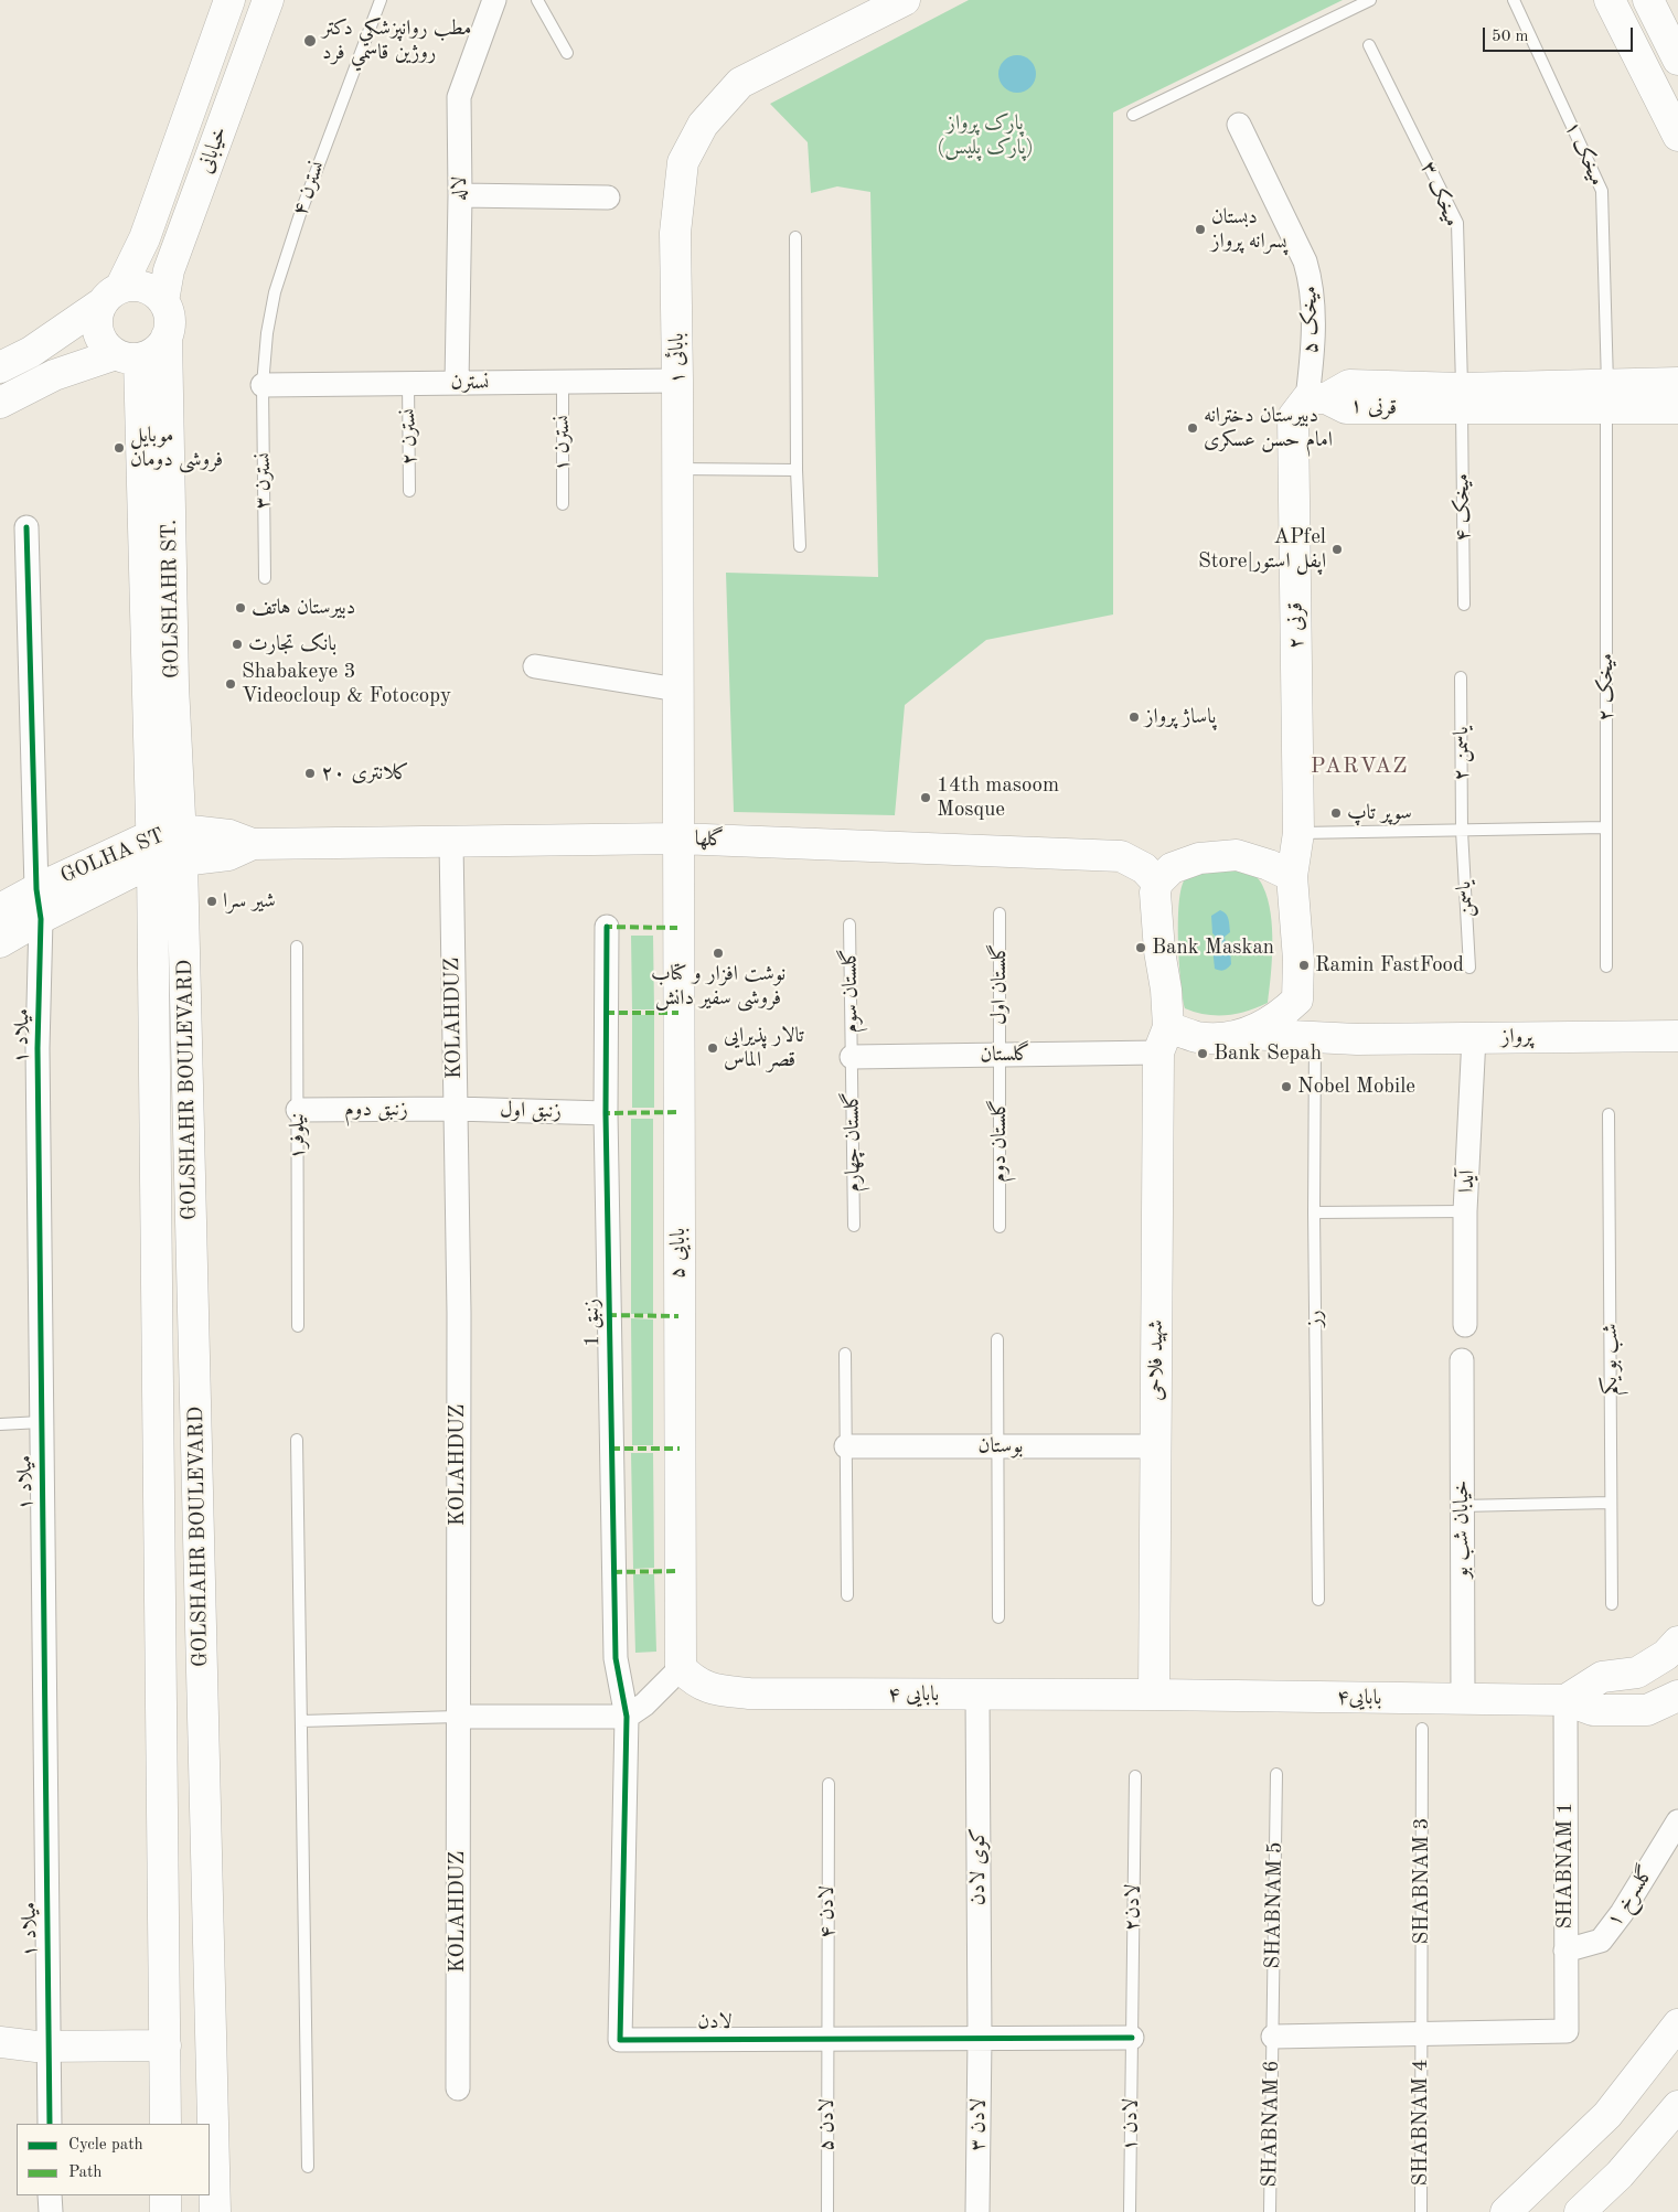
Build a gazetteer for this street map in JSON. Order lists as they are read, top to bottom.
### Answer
{
  "streets": {
    "main road": [
      "خیابانی",
      "بابائی ۱",
      "قرنی ۱",
      "GOLSHAHR ST.",
      "قرنی ۲",
      "گلها",
      "GOLHA ST",
      "پرواز",
      "GOLSHAHR BOULEVARD",
      "۵ بابایی",
      "شهید فلاحی",
      "بابایی ۴",
      "بابایی۴"
    ],
    "street": [
      "لاله",
      "میخک ۵",
      "نسترن",
      "KOLAHDUZ",
      "میلاد ۱",
      "گلستان",
      "زنبق دوم",
      "زنبق اول",
      "آیدا",
      "زنبق 1",
      "بوستان",
      "خیابان شب بو",
      "SHABNAM 1",
      "کوی لادن",
      "گلسرخ ۱",
      "لادن",
      "لادن ۳"
    ],
    "lane": [
      "میخک ۱",
      "نسترن ۴",
      "میخک ۳",
      "نسترن ٢",
      "نسترن ١",
      "نسترن ٣",
      "میخک ۴",
      "میخک ۲",
      "یاسمن ۲",
      "یاسمن",
      "گلستان اول",
      "گلستان سوم",
      "نیلوفر۱",
      "گلستان دوم",
      "گلستان چهارم",
      "رز",
      "شب بو یکم",
      "SHABNAM 3",
      "SHABNAM 5",
      "لادن۲",
      "لادن ۴",
      "SHABNAM 4",
      "SHABNAM 6",
      "لادن ۵",
      "لادن ۱"
    ]
  },
  "crossings": [
    ["خیابانی", "GOLSHAHR ST."],
    ["میخک ۱", "قرنی ۱"],
    ["میخک ۱", "میخک ۲"],
    ["نسترن ۴", "نسترن"],
    ["نسترن ۴", "نسترن ٣"],
    ["لاله", "نسترن"],
    ["میخک ۳", "قرنی ۱"],
    ["میخک ۳", "میخک ۴"],
    ["میخک ۵", "قرنی ۱"],
    ["میخک ۵", "قرنی ۲"],
    ["بابائی ۱", "نسترن"],
    ["بابائی ۱", "گلها"],
    ["بابائی ۱", "۵ بابایی"],
    ["نسترن", "نسترن ٢"],
    ["نسترن", "نسترن ١"],
    ["نسترن", "نسترن ٣"],
    ["قرنی ۱", "میخک ۴"],
    ["قرنی ۱", "قرنی ۲"],
    ["قرنی ۱", "میخک ۲"],
    ["GOLSHAHR ST.", "GOLHA ST"],
    ["GOLSHAHR ST.", "GOLSHAHR BOULEVARD"],
    ["قرنی ۲", "گلها"],
    ["قرنی ۲", "پرواز"],
    ["قرنی ۲", "گلستان"],
    ["قرنی ۲", "شهید فلاحی"],
    ["یاسمن ۲", "یاسمن"],
    ["گلها", "GOLHA ST"],
    ["گلها", "KOLAHDUZ"],
    ["گلها", "پرواز"],
    ["گلها", "گلستان"],
    ["گلها", "۵ بابایی"],
    ["گلها", "شهید فلاحی"],
    ["GOLHA ST", "میلاد ۱"],
    ["GOLHA ST", "GOLSHAHR BOULEVARD"],
    ["گلستان اول", "گلستان"],
    ["گلستان اول", "گلستان دوم"],
    ["گلستان سوم", "گلستان"],
    ["گلستان سوم", "گلستان چهارم"],
    ["KOLAHDUZ", "زنبق دوم"],
    ["KOLAHDUZ", "زنبق اول"],
    ["پرواز", "گلستان"],
    ["پرواز", "آیدا"],
    ["پرواز", "رز"],
    ["پرواز", "شهید فلاحی"],
    ["گلستان", "گلستان دوم"],
    ["گلستان", "گلستان چهارم"],
    ["گلستان", "شهید فلاحی"],
    ["زنبق دوم", "زنبق اول"],
    ["زنبق دوم", "نیلوفر۱"],
    ["زنبق اول", "زنبق 1"],
    ["۵ بابایی", "بابایی ۴"],
    ["زنبق 1", "لادن"],
    ["شهید فلاحی", "بوستان"],
    ["شهید فلاحی", "بابایی ۴"],
    ["شهید فلاحی", "بابایی۴"],
    ["خیابان شب بو", "بابایی۴"],
    ["بابایی ۴", "بابایی۴"],
    ["بابایی ۴", "کوی لادن"],
    ["بابایی۴", "SHABNAM 1"],
    ["SHABNAM 1", "SHABNAM 3"],
    ["SHABNAM 1", "گلسرخ ۱"],
    ["SHABNAM 1", "SHABNAM 4"],
    ["کوی لادن", "لادن"],
    ["کوی لادن", "لادن ۳"],
    ["SHABNAM 3", "SHABNAM 4"],
    ["SHABNAM 5", "SHABNAM 6"],
    ["لادن۲", "لادن"],
    ["لادن۲", "لادن ۱"],
    ["لادن ۴", "لادن"],
    ["لادن ۴", "لادن ۵"],
    ["لادن", "لادن ۵"],
    ["لادن", "لادن ۳"],
    ["لادن", "لادن ۱"]
  ],
  "districts": ["PARVAZ"],
  "parks": ["پارک پرواز (پارک پلیس)"],
  "places": [
    "مطب روانپزشكي دكتر روژين قاسمي فرد",
    "دبستان پسرانه پرواز",
    "دبیرستان دخترانه امام حسن عسکری",
    "موبایل فروشی دومان",
    "APfel Store|اپفل استور",
    "دبیرستان هاتف",
    "بانک تجارت",
    "Shabakeye 3 Videocloup & Fotocopy",
    "پاساژ پرواز",
    "کلانتری ۲۰",
    "14th masoom Mosque",
    "سوپر تاپ",
    "شیر سرا",
    "Bank Maskan",
    "نوشت افزار و کتاب فروشی سفیر دانش",
    "Ramin FastFood",
    "تالار پذیرایی قصر الماس",
    "Bank Sepah",
    "Nobel Mobile"
  ],
  "legend": ["Cycle path", "Path"],
  "scale_bar": "50 m"
}
